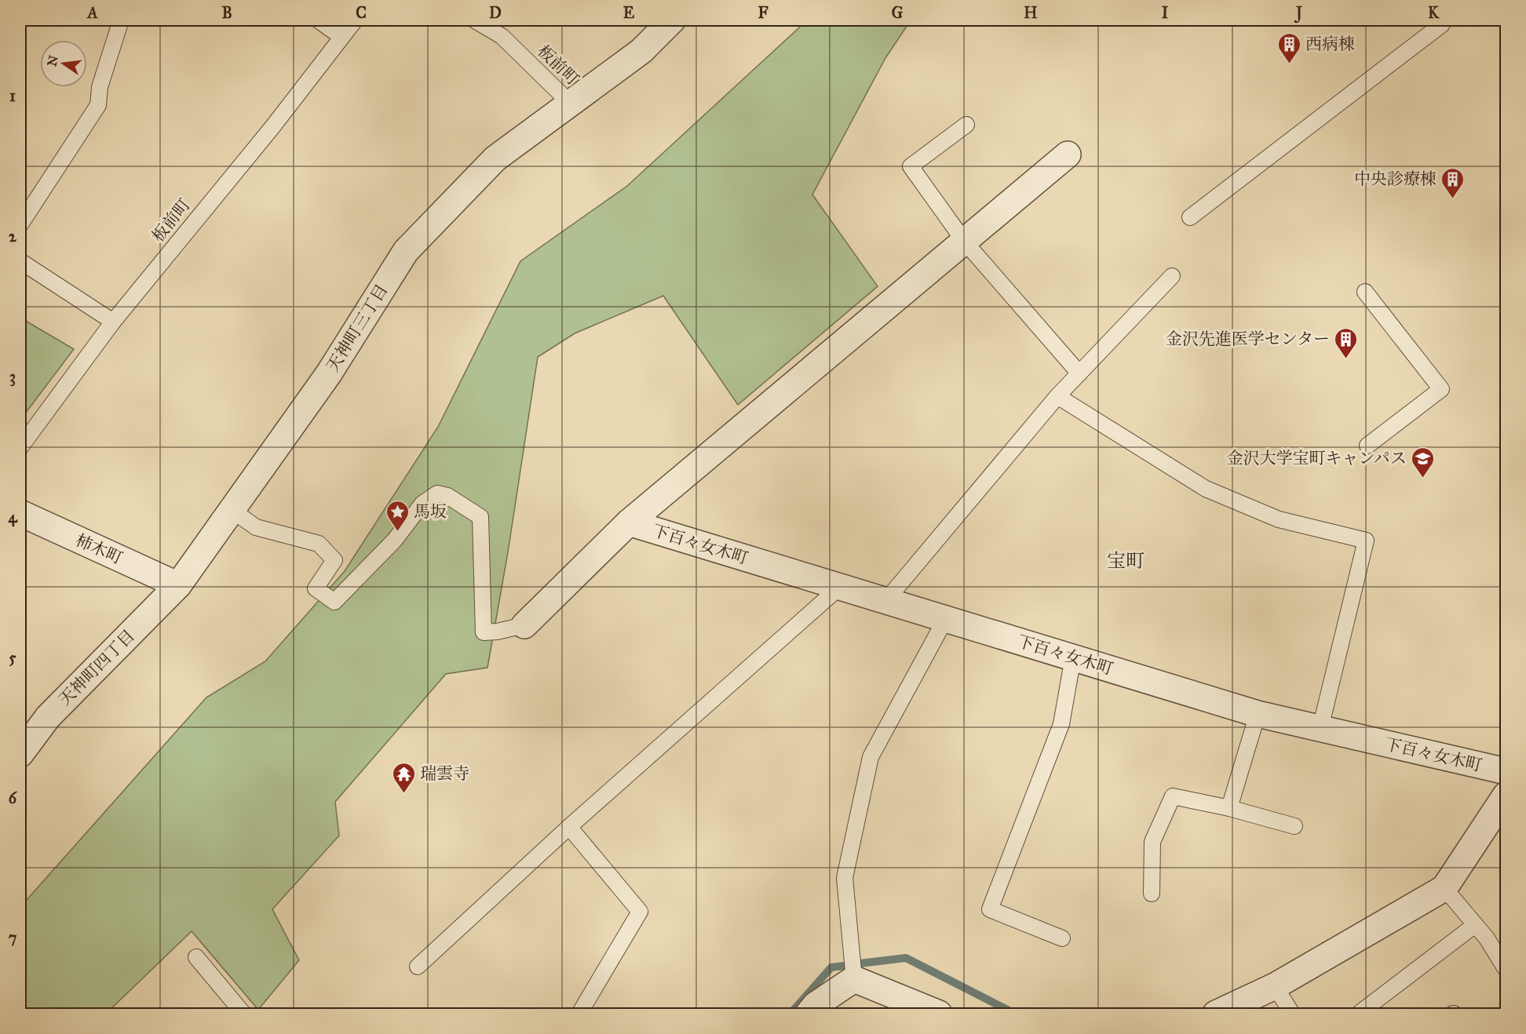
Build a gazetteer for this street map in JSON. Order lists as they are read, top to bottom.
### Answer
{
  "streets": {
    "street": [
      "天神町三丁目",
      "下百々女木町",
      "柿木町",
      "天神町四丁目"
    ],
    "lane": ["板前町"]
  },
  "crossings": [
    ["板前町", "天神町三丁目"],
    ["天神町三丁目", "柿木町"],
    ["天神町三丁目", "天神町四丁目"],
    ["柿木町", "天神町四丁目"]
  ],
  "districts": ["宝町"],
  "places": {
    "building": ["西病棟", "中央診療棟", "金沢先進医学センター"],
    "school or university": ["金沢大学宝町キャンパス"],
    "place": ["馬坂"],
    "temple": ["瑞雲寺"]
  },
  "north": "left",
  "grid": {
    "columns": [
      "A",
      "B",
      "C",
      "D",
      "E",
      "F",
      "G",
      "H",
      "I",
      "J",
      "K"
    ],
    "rows": [
      "1",
      "2",
      "3",
      "4",
      "5",
      "6",
      "7"
    ]
  }
}
